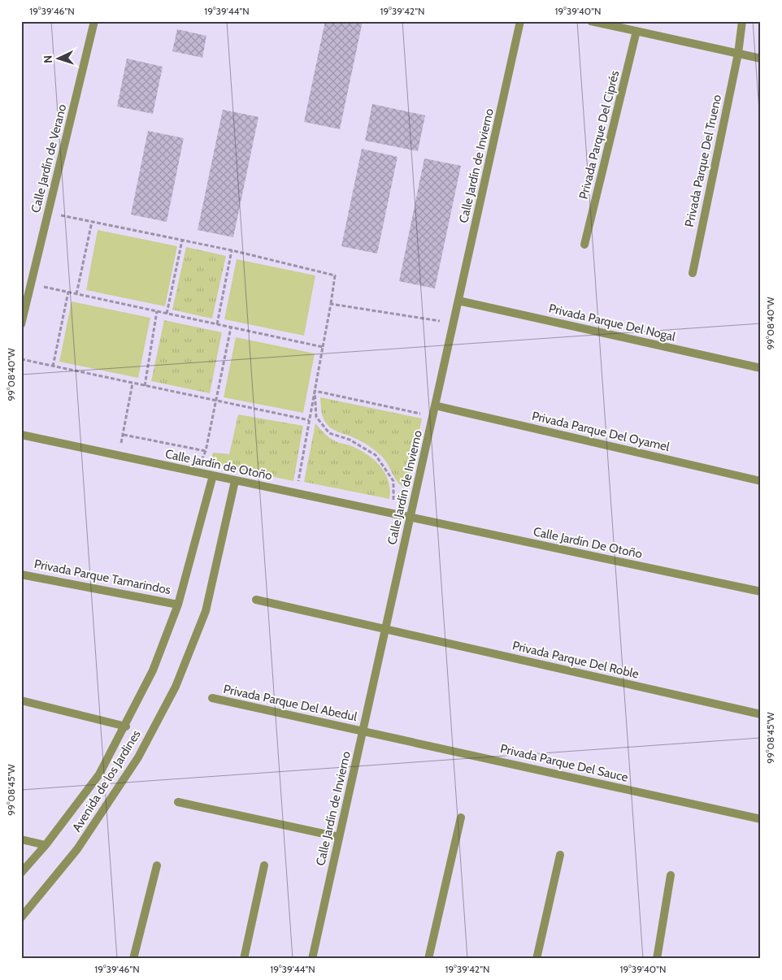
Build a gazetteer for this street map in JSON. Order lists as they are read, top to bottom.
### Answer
{
  "streets": {
    "street": [
      "Privada Parque Del Ciprés",
      "Calle Jardín de Verano",
      "Privada Parque Del Trueno",
      "Calle Jardín de Invierno",
      "Privada Parque Del Nogal",
      "Privada Parque Del Oyamel",
      "Calle Jardín de Otoño",
      "Calle Jardín De Otoño",
      "Privada Parque Tamarindos",
      "Privada Parque Del Roble",
      "Privada Parque Del Abedul",
      "Privada Parque Del Sauce",
      "Avenida de los Jardines"
    ]
  },
  "crossings": [
    ["Calle Jardín de Invierno", "Privada Parque Del Nogal"],
    ["Calle Jardín de Invierno", "Privada Parque Del Oyamel"],
    ["Calle Jardín de Invierno", "Calle Jardín de Otoño"],
    ["Calle Jardín de Invierno", "Calle Jardín De Otoño"],
    ["Calle Jardín de Invierno", "Privada Parque Del Roble"],
    ["Calle Jardín de Invierno", "Privada Parque Del Abedul"],
    ["Calle Jardín de Invierno", "Privada Parque Del Sauce"],
    ["Calle Jardín de Otoño", "Calle Jardín De Otoño"],
    ["Calle Jardín de Otoño", "Avenida de los Jardines"],
    ["Privada Parque Tamarindos", "Avenida de los Jardines"],
    ["Privada Parque Del Abedul", "Privada Parque Del Sauce"]
  ],
  "north": "left",
  "coordinates": [
    "19°39'46\"N",
    "19°39'44\"N",
    "19°39'42\"N",
    "19°39'40\"N",
    "99°08'40\"W",
    "99°08'45\"W"
  ]
}
